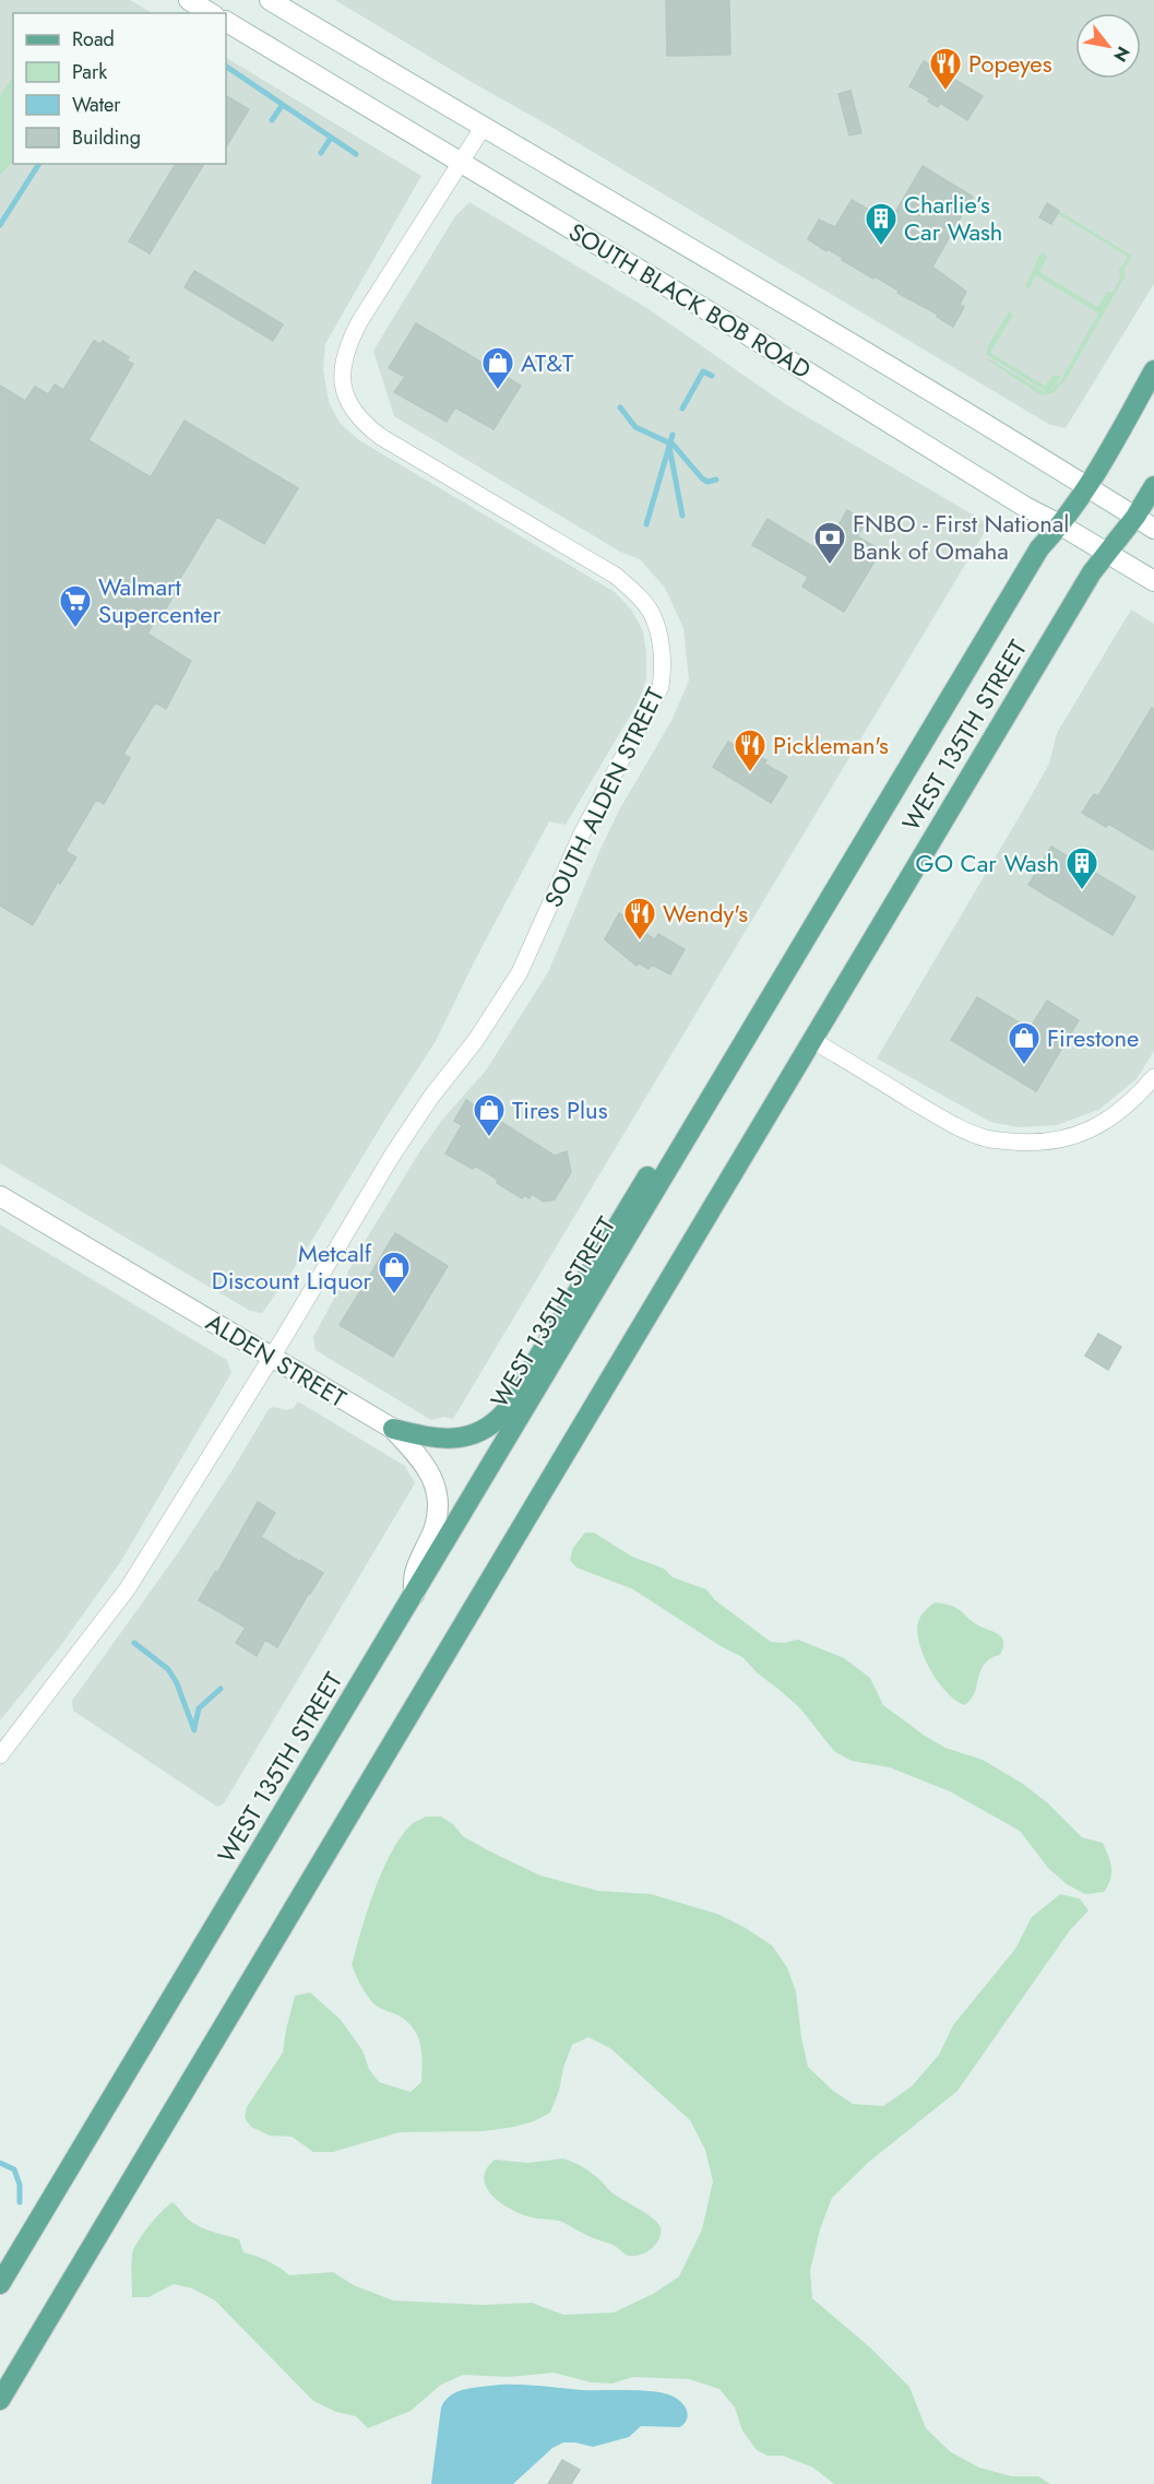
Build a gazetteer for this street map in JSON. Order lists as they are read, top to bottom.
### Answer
{
  "streets": {
    "main road": ["SOUTH BLACK BOB ROAD", "WEST 135TH STREET", "ALDEN STREET"],
    "street": ["SOUTH ALDEN STREET"]
  },
  "crossings": [
    ["SOUTH BLACK BOB ROAD", "WEST 135TH STREET"],
    ["SOUTH BLACK BOB ROAD", "SOUTH ALDEN STREET"],
    ["WEST 135TH STREET", "ALDEN STREET"],
    ["SOUTH ALDEN STREET", "ALDEN STREET"]
  ],
  "places": {
    "restaurant": ["Popeyes", "Pickleman's", "Wendy's"],
    "building": ["Charlie’s Car Wash", "GO Car Wash"],
    "shop": [
      "AT&T",
      "Firestone",
      "Tires Plus",
      "Metcalf Discount Liquor"
    ],
    "bank": ["FNBO - First National Bank of Omaha"],
    "supermarket": ["Walmart Supercenter"]
  },
  "legend": [
    "Road",
    "Park",
    "Water",
    "Building"
  ],
  "north": "bottom right"
}
